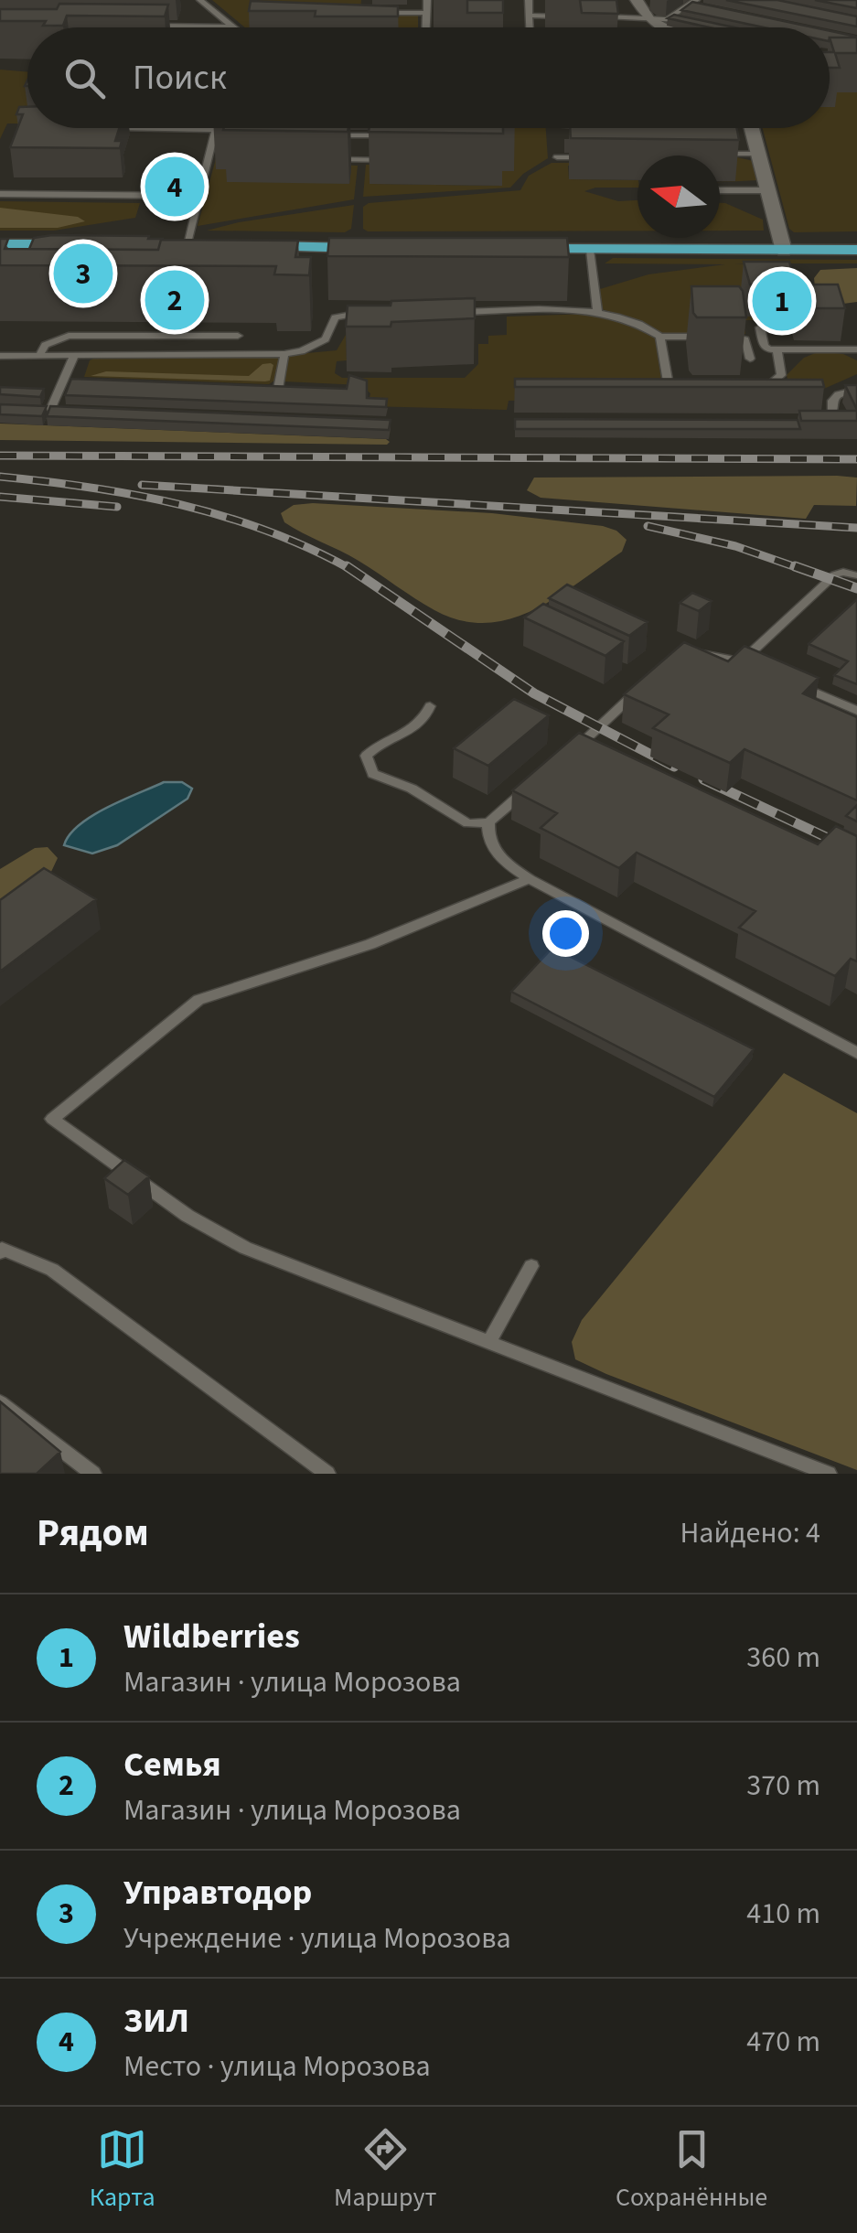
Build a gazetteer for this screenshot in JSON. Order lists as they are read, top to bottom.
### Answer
{
  "north": "left",
  "page": {
    "search": "Поиск",
    "pins": [
      "4",
      "3",
      "2",
      "1"
    ],
    "heading": ["Рядом", "Найдено: 4"],
    "list": [
      {
        "mark": "1",
        "name": "Wildberries",
        "note": "Магазин · улица Морозова",
        "value": "360 m"
      },
      {
        "mark": "2",
        "name": "Семья",
        "note": "Магазин · улица Морозова",
        "value": "370 m"
      },
      {
        "mark": "3",
        "name": "Управтодор",
        "note": "Учреждение · улица Морозова",
        "value": "410 m"
      },
      {
        "mark": "4",
        "name": "ЗИЛ",
        "note": "Место · улица Морозова",
        "value": "470 m"
      }
    ],
    "nav": ["Карта", "Маршрут", "Сохранённые"]
  }
}
